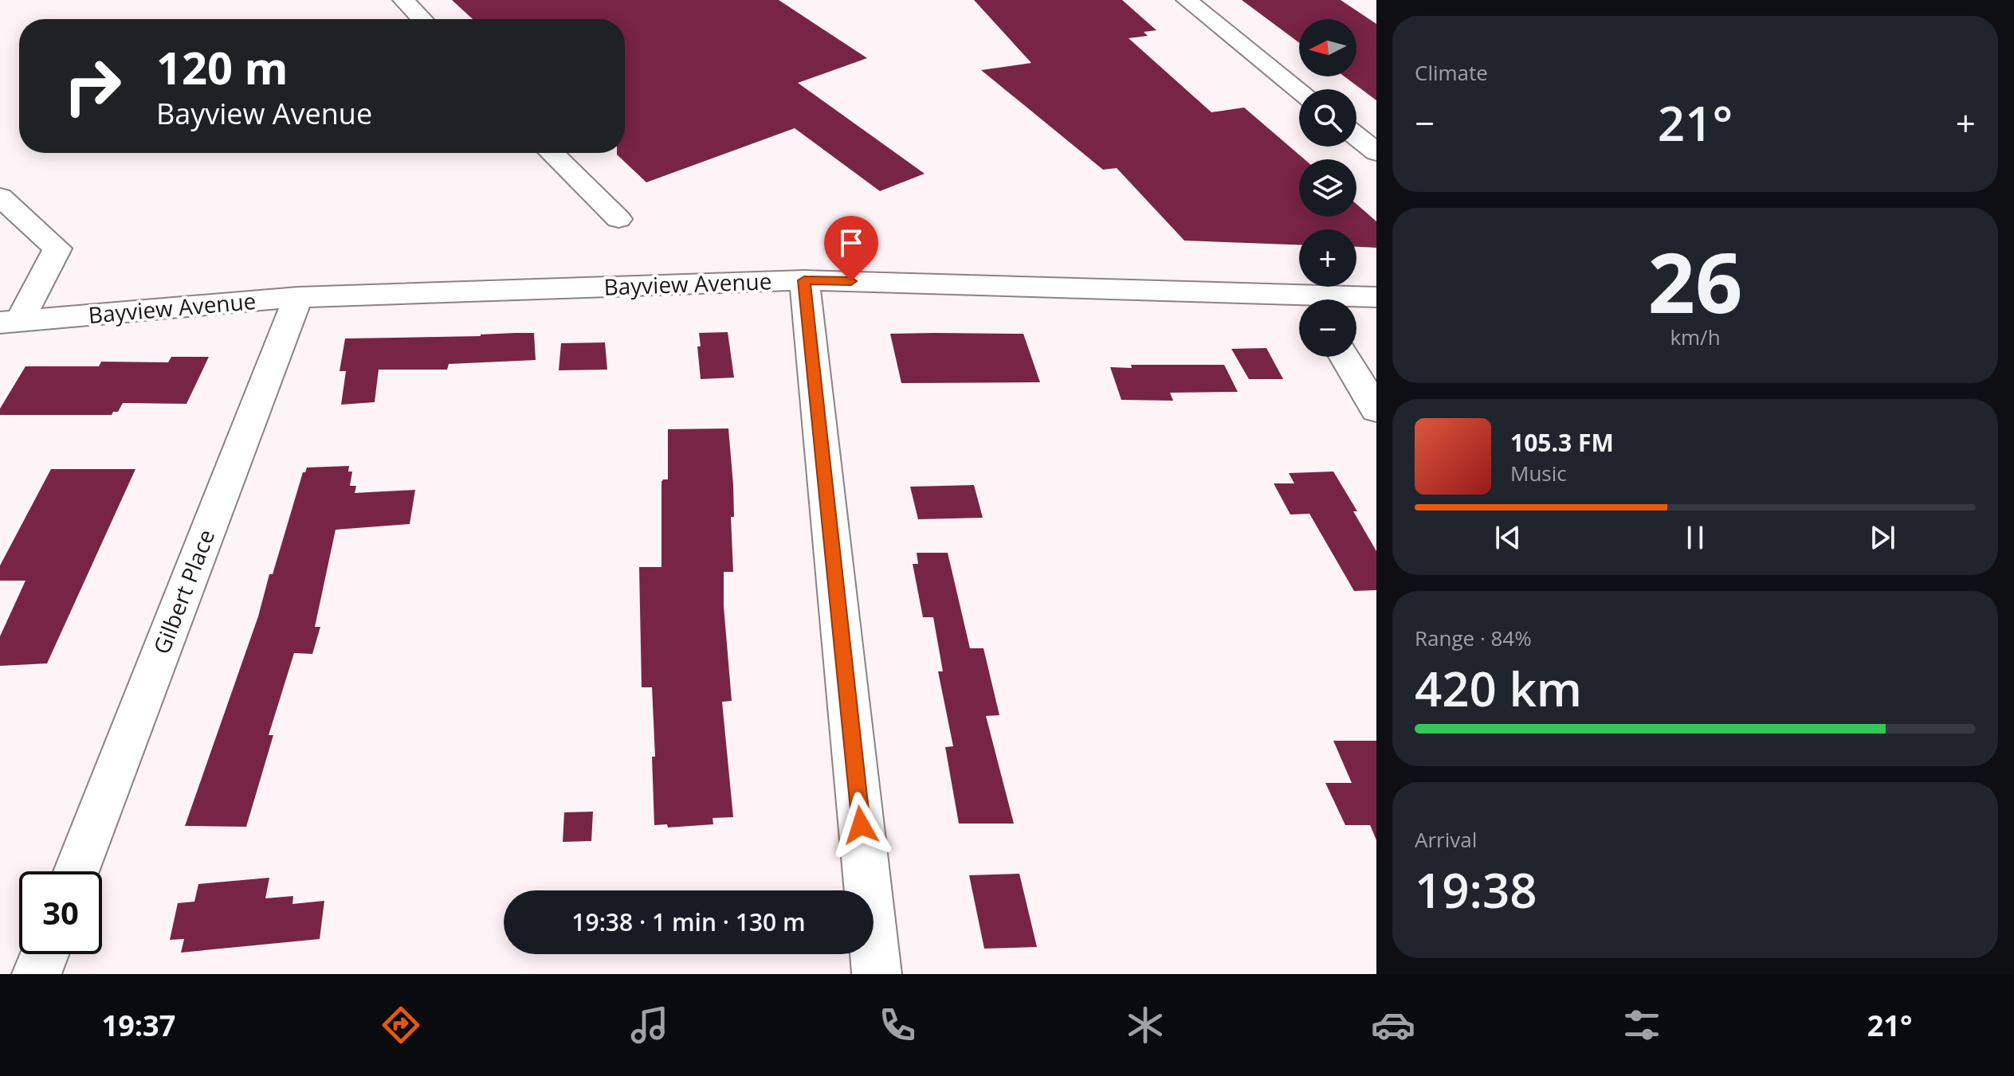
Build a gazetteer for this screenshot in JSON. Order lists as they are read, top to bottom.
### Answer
{
  "streets": {
    "street": ["Bayview Avenue", "Gilbert Place"]
  },
  "crossings": [
    ["Bayview Avenue", "Gilbert Place"]
  ],
  "north": "left",
  "page": {
    "tile": [
      "Climate",
      ["26", "km/h"],
      ["Range · 84%", "420 km"],
      ["Arrival", "19:38"]
    ],
    "map_buttons": ["+", "−"],
    "turn": ["120 m", "Bayview Avenue"],
    "heat": ["−", "21°", "+"],
    "song": ["105.3 FM", "Music"],
    "limit": "30",
    "trip": "19:38 · 1 min · 130 m",
    "tabs": ["19:37", "21°"]
  }
}
